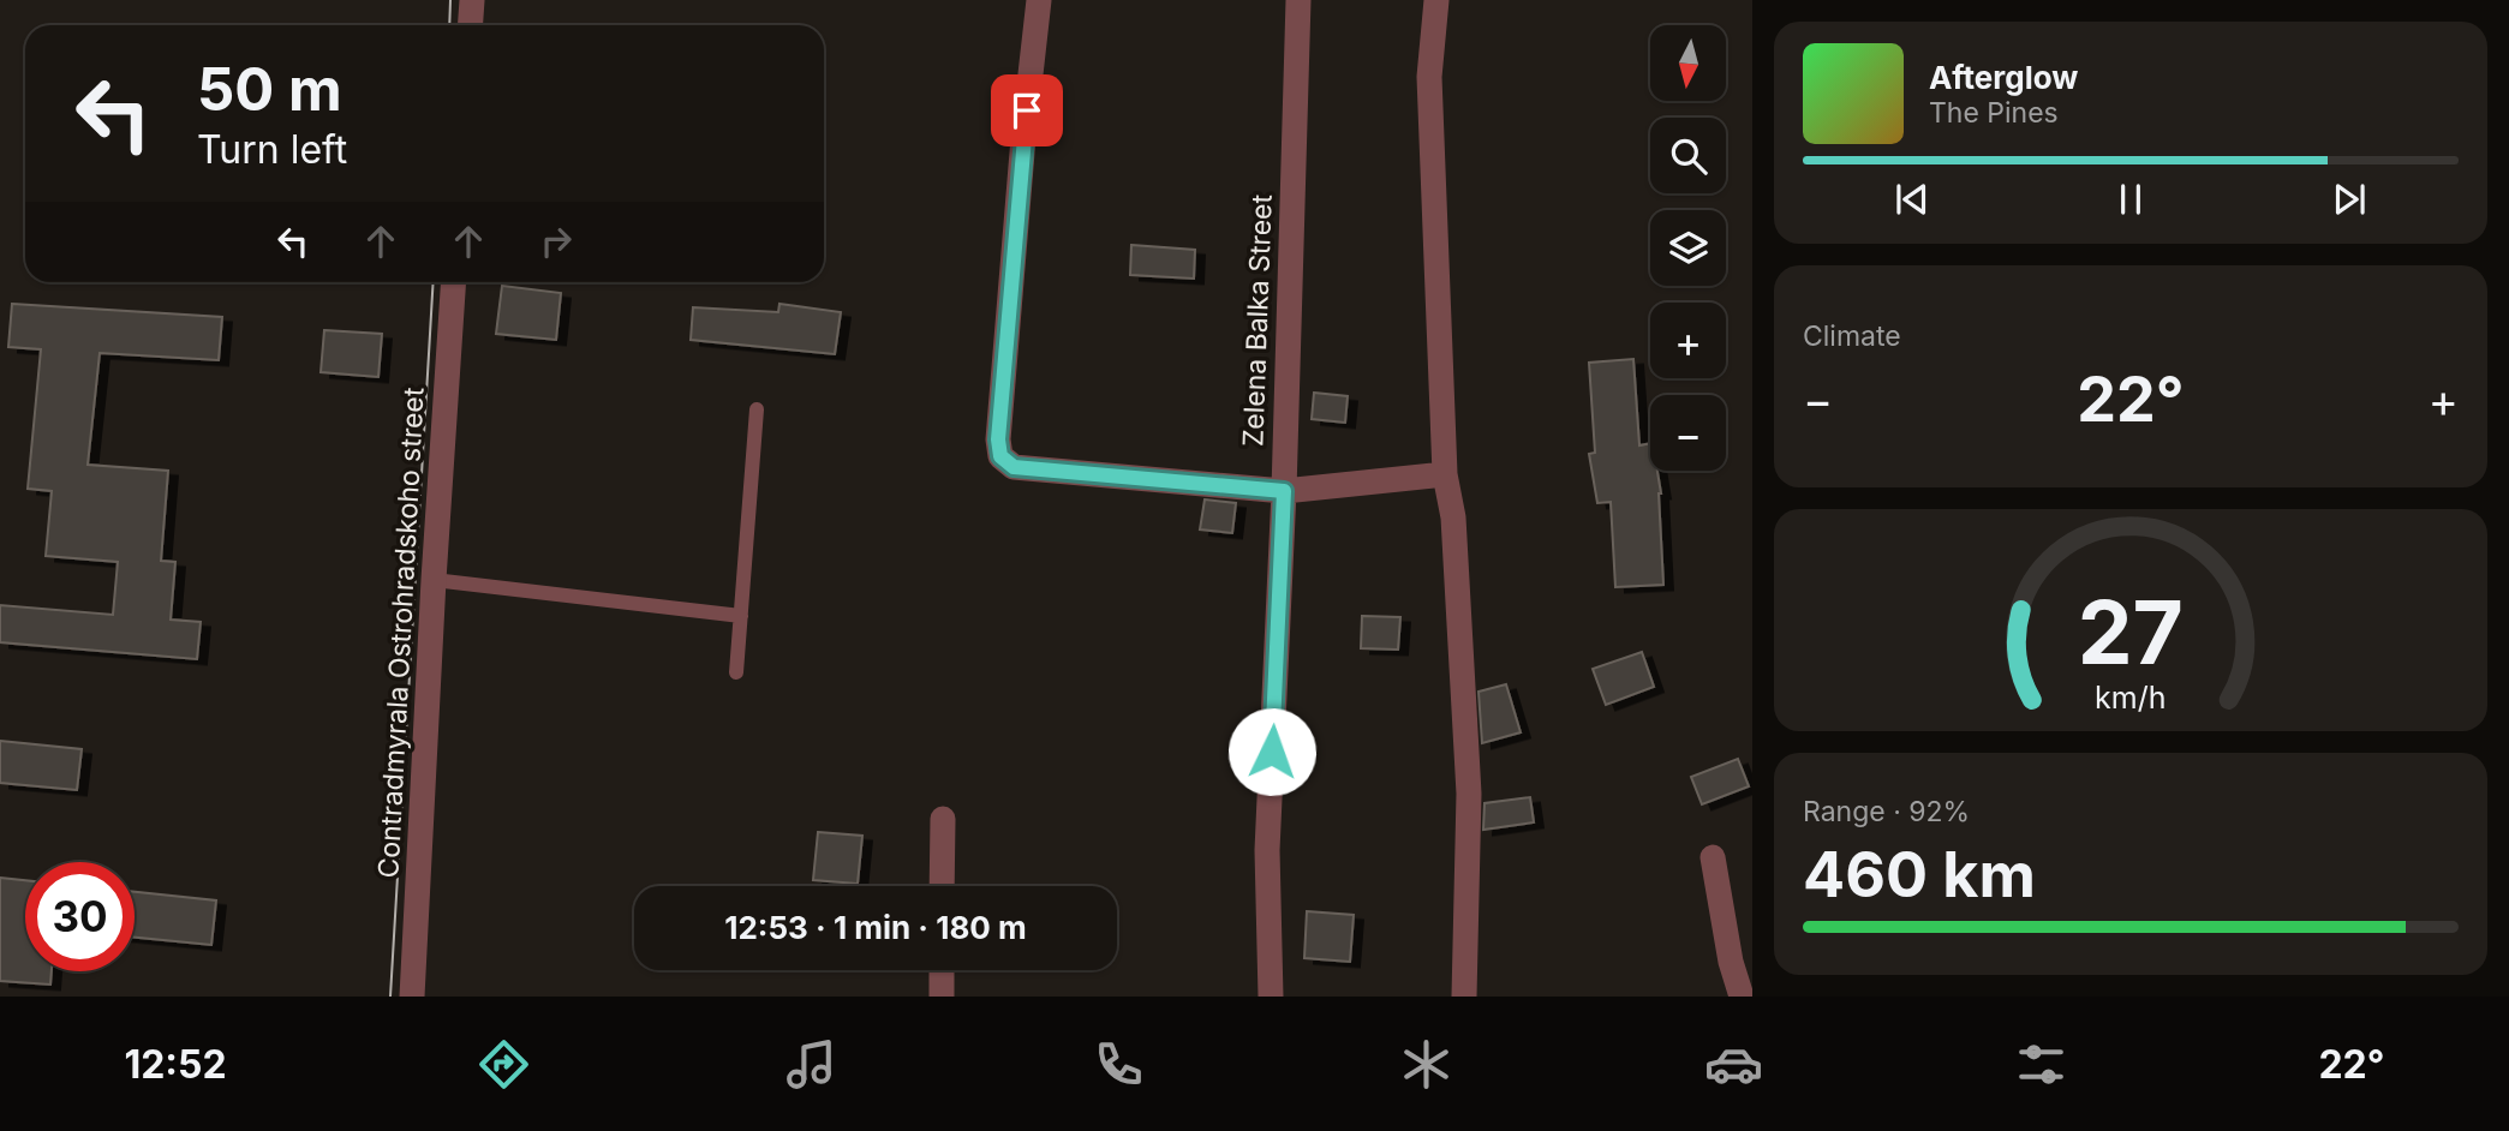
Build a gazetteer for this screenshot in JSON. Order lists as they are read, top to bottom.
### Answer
{
  "streets": {
    "street": ["Zelena Balka Street", "Contradmyrala Ostrohradskoho street"]
  },
  "north": "bottom",
  "page": {
    "map_buttons": ["+", "−"],
    "turn": ["50 m", "Turn left"],
    "song": ["Afterglow", "The Pines"],
    "tile": [
      "Climate",
      ["Range · 92%", "460 km"]
    ],
    "heat": ["−", "22°", "+"],
    "limit": "30",
    "trip": "12:53 · 1 min · 180 m",
    "tabs": ["12:52", "22°"],
    "gauge": ["27", "km/h"]
  }
}
